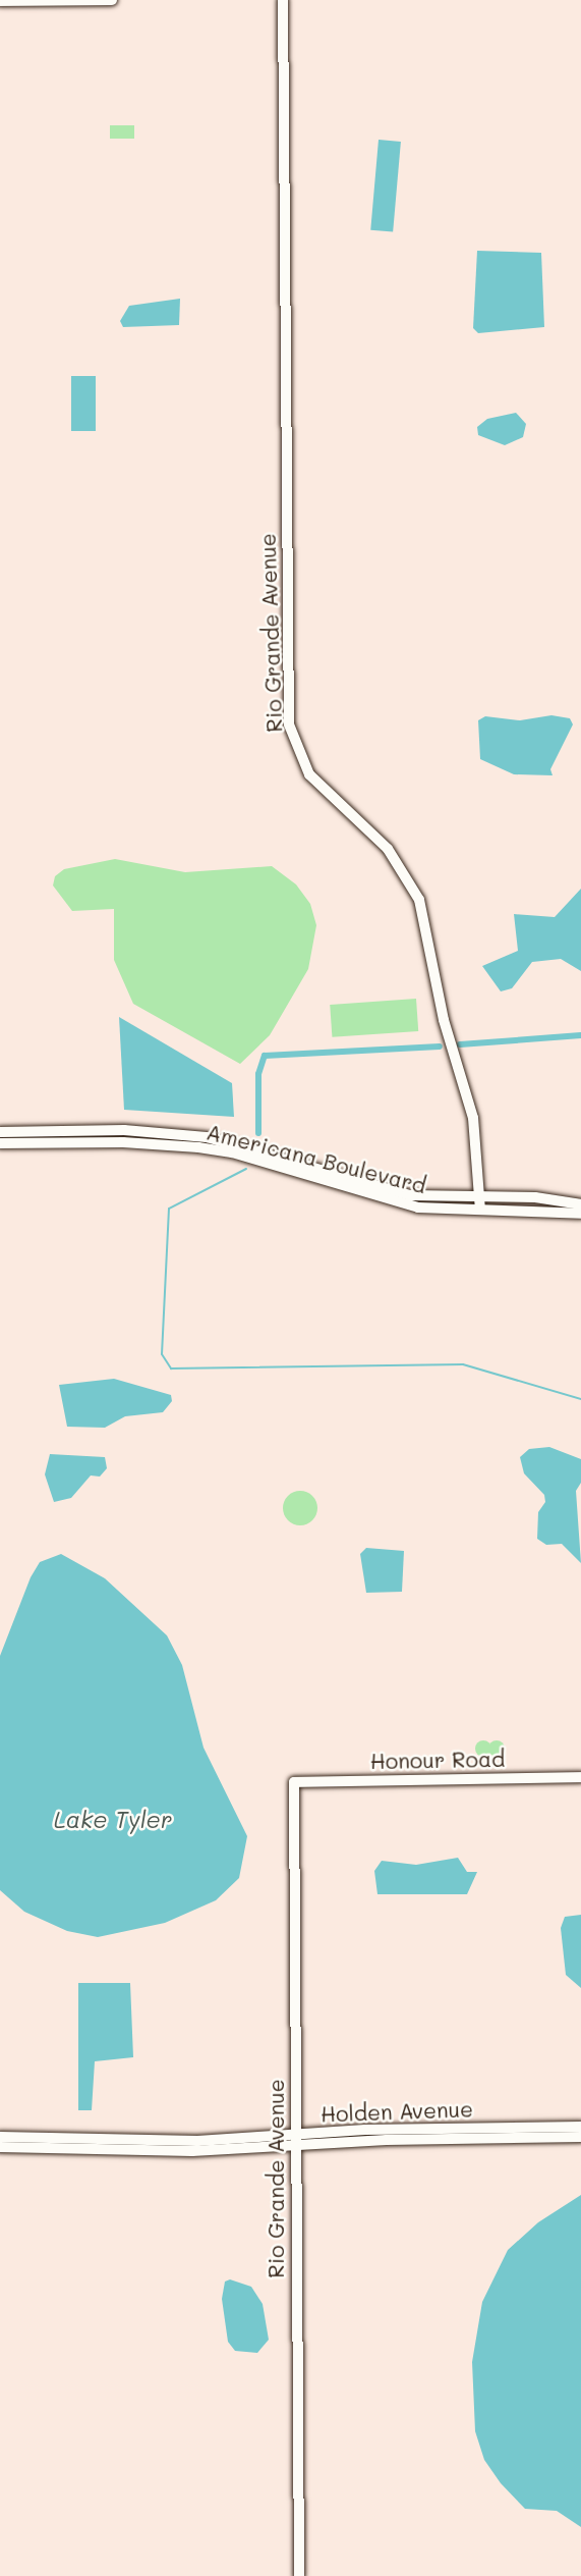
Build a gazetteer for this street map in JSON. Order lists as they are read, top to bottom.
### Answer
{
  "streets": {
    "street": [
      "Rio Grande Avenue",
      "Americana Boulevard",
      "Honour Road",
      "Holden Avenue"
    ]
  },
  "crossings": [
    ["Rio Grande Avenue", "Americana Boulevard"],
    ["Rio Grande Avenue", "Honour Road"],
    ["Rio Grande Avenue", "Holden Avenue"]
  ],
  "water": ["Lake Tyler"]
}
